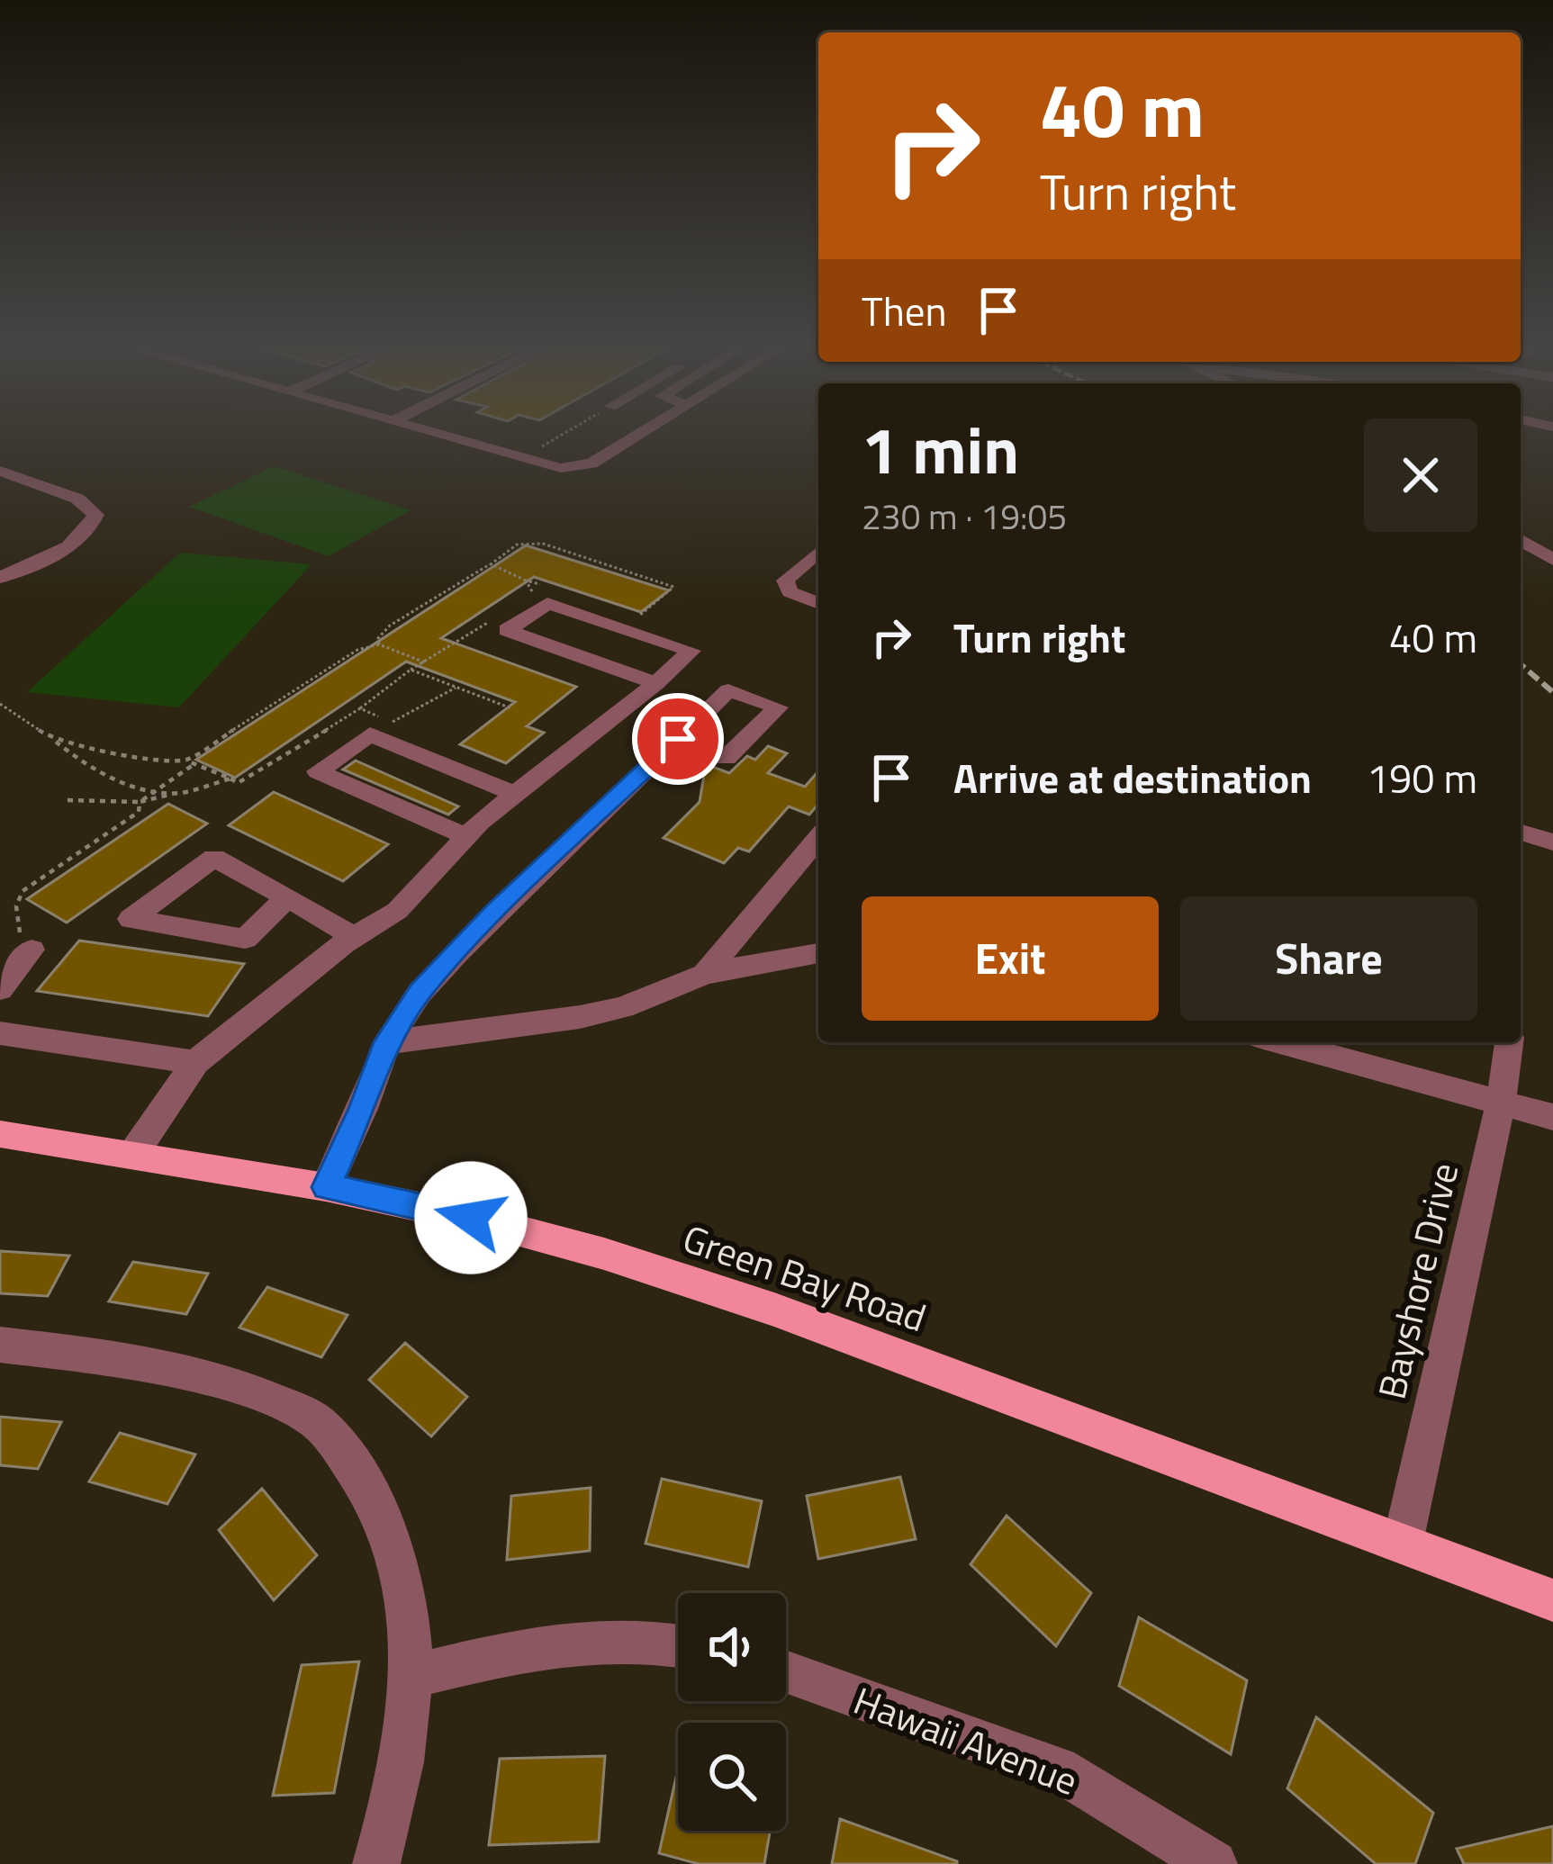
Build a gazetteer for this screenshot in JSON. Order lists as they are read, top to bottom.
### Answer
{
  "streets": {
    "main road": ["Green Bay Road"],
    "street": ["Bayshore Drive", "Hawaii Avenue"]
  },
  "crossings": [
    ["Green Bay Road", "Bayshore Drive"]
  ],
  "page": {
    "turn": ["40 m", "Turn right"],
    "then": "Then",
    "heading": ["1 min", "230 m · 19:05"],
    "list": [
      {
        "name": "Turn right",
        "value": "40 m"
      },
      {
        "name": "Arrive at destination",
        "value": "190 m"
      }
    ],
    "buttons": ["Exit", "Share"]
  }
}
